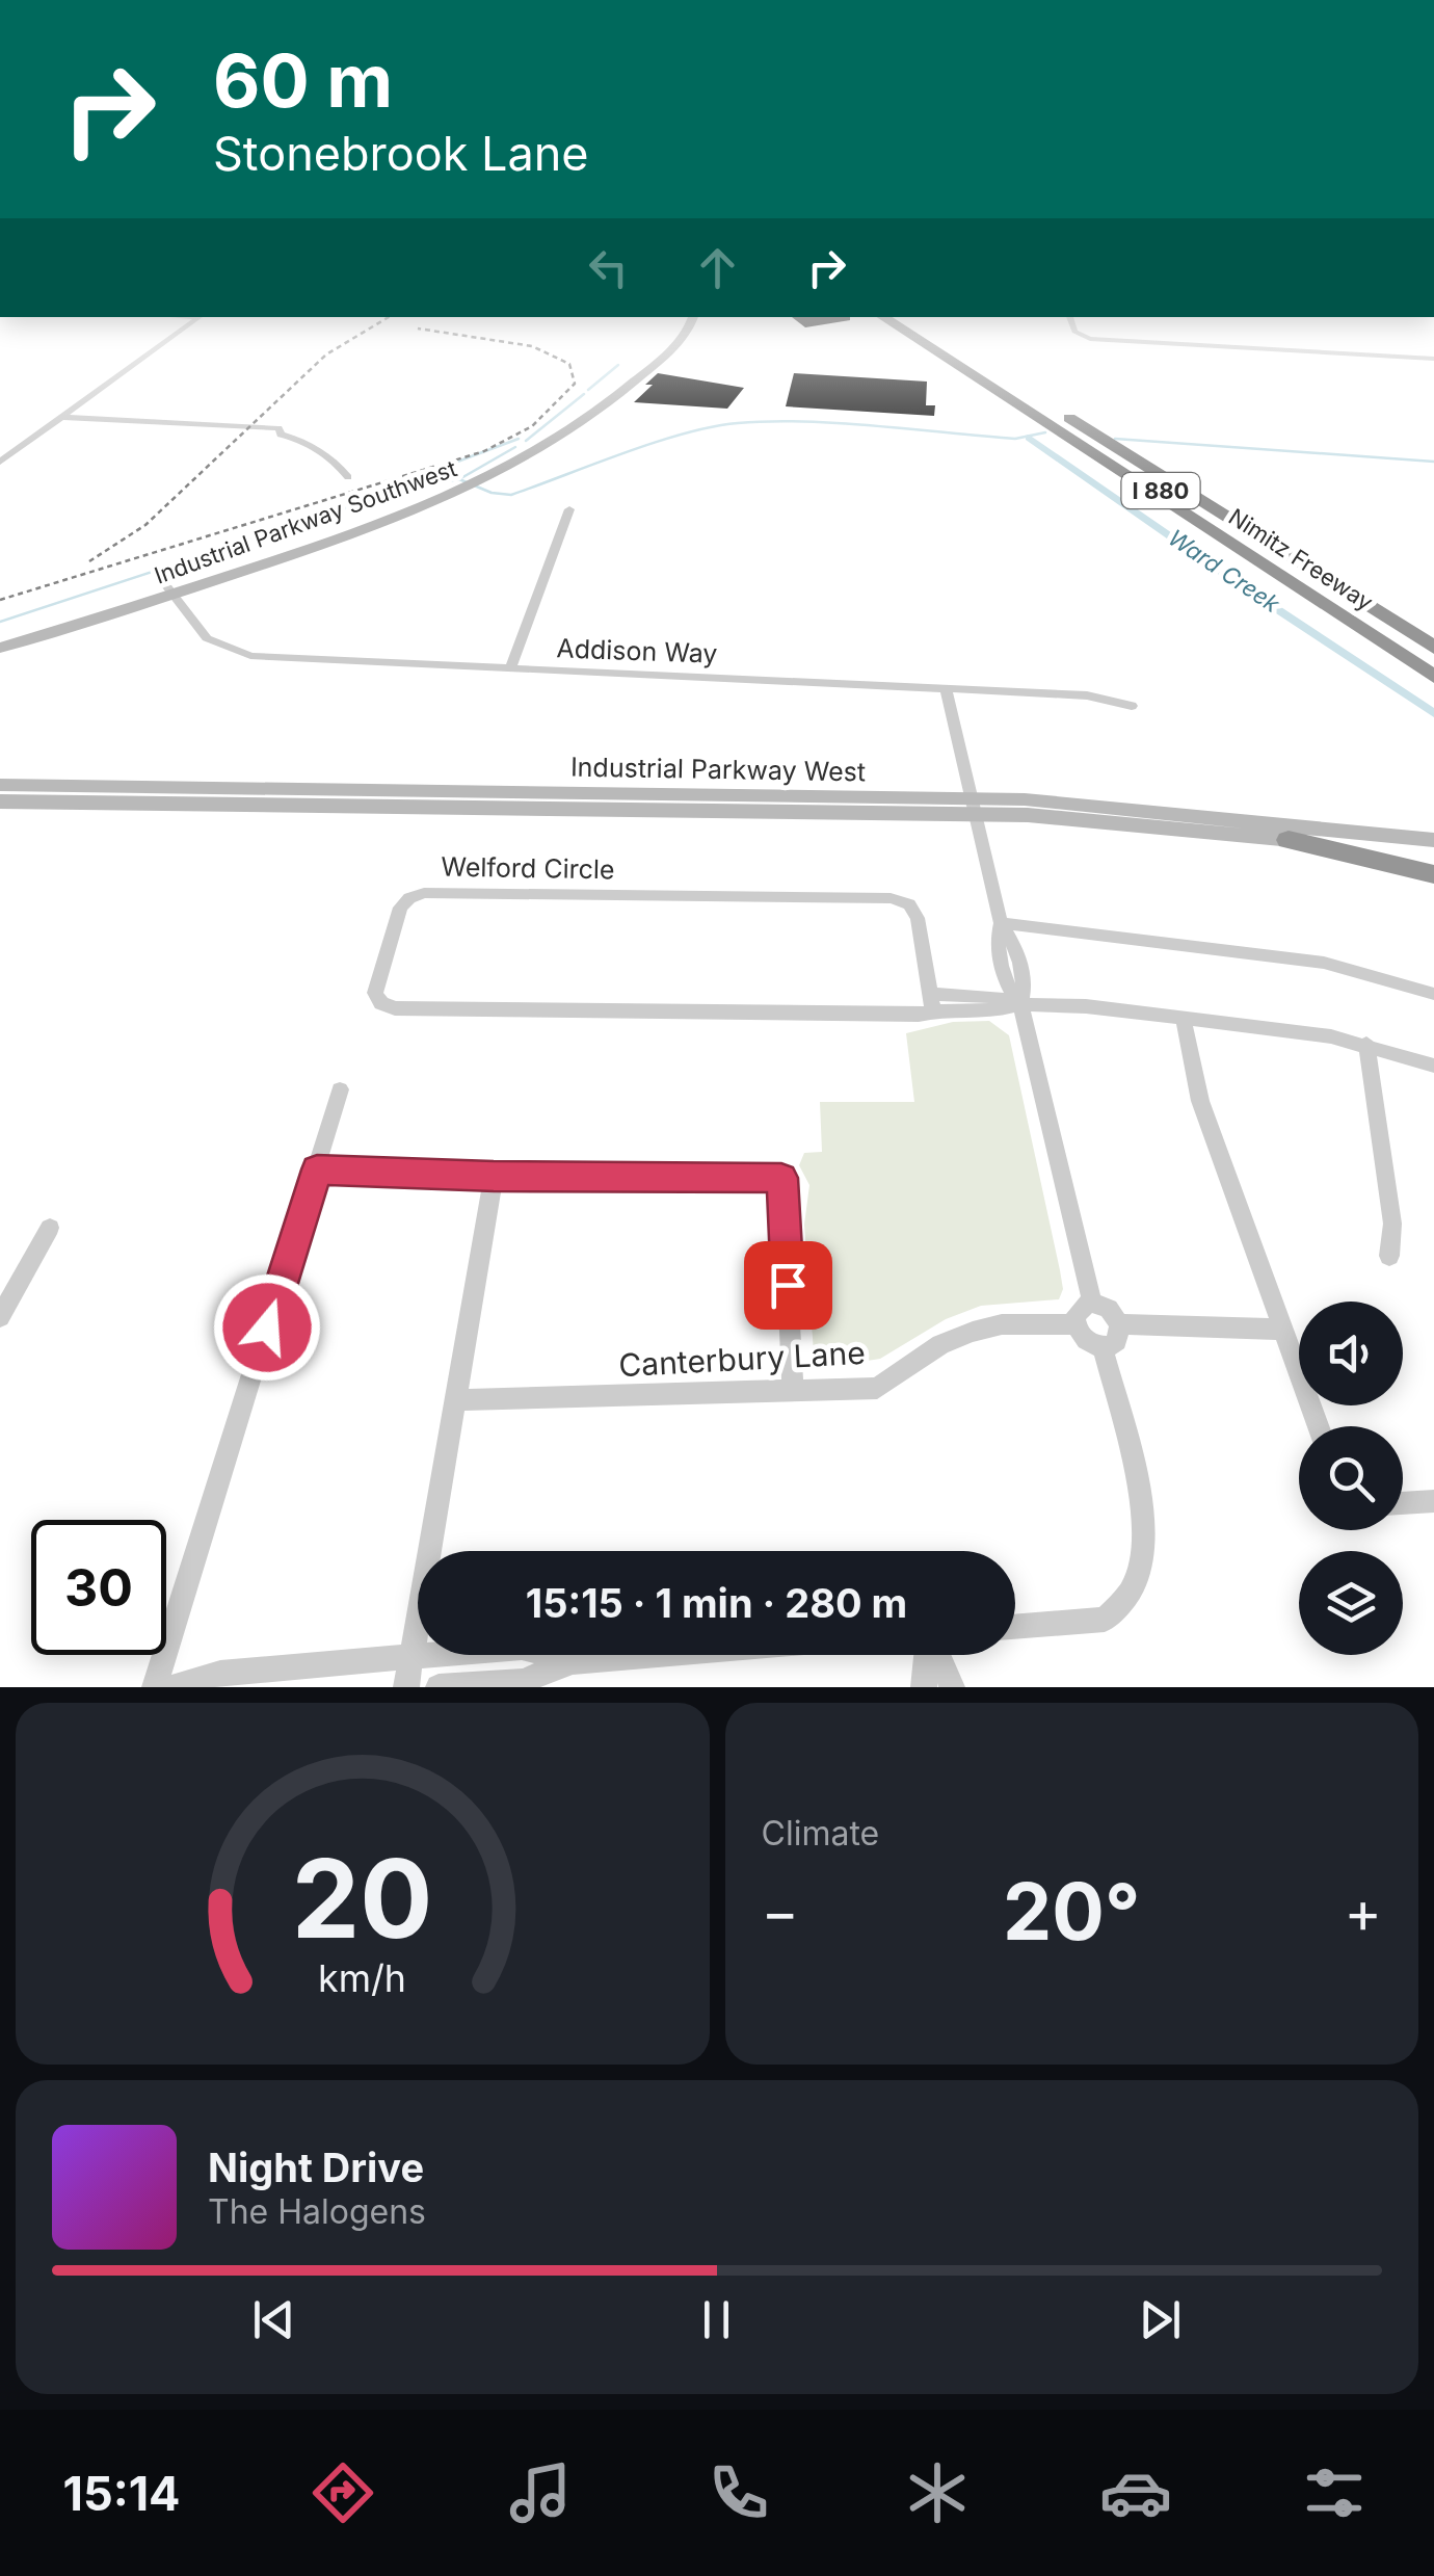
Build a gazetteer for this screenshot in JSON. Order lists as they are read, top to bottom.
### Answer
{
  "streets": {
    "highway": ["I 880", "Nimitz Freeway"],
    "main road": ["Industrial Parkway Southwest", "Industrial Parkway West"],
    "street": ["Addison Way", "Welford Circle", "Canterbury Lane"]
  },
  "crossings": [
    ["I 880", "Nimitz Freeway"],
    ["Industrial Parkway Southwest", "Addison Way"]
  ],
  "water": ["Ward Creek"],
  "page": {
    "turn": ["60 m", "Stonebrook Lane"],
    "limit": "30",
    "trip": "15:15 · 1 min · 280 m",
    "tile": "Climate",
    "heat": ["−", "20°", "+"],
    "song": ["Night Drive", "The Halogens"],
    "tabs": "15:14",
    "gauge": ["20", "km/h"]
  }
}
